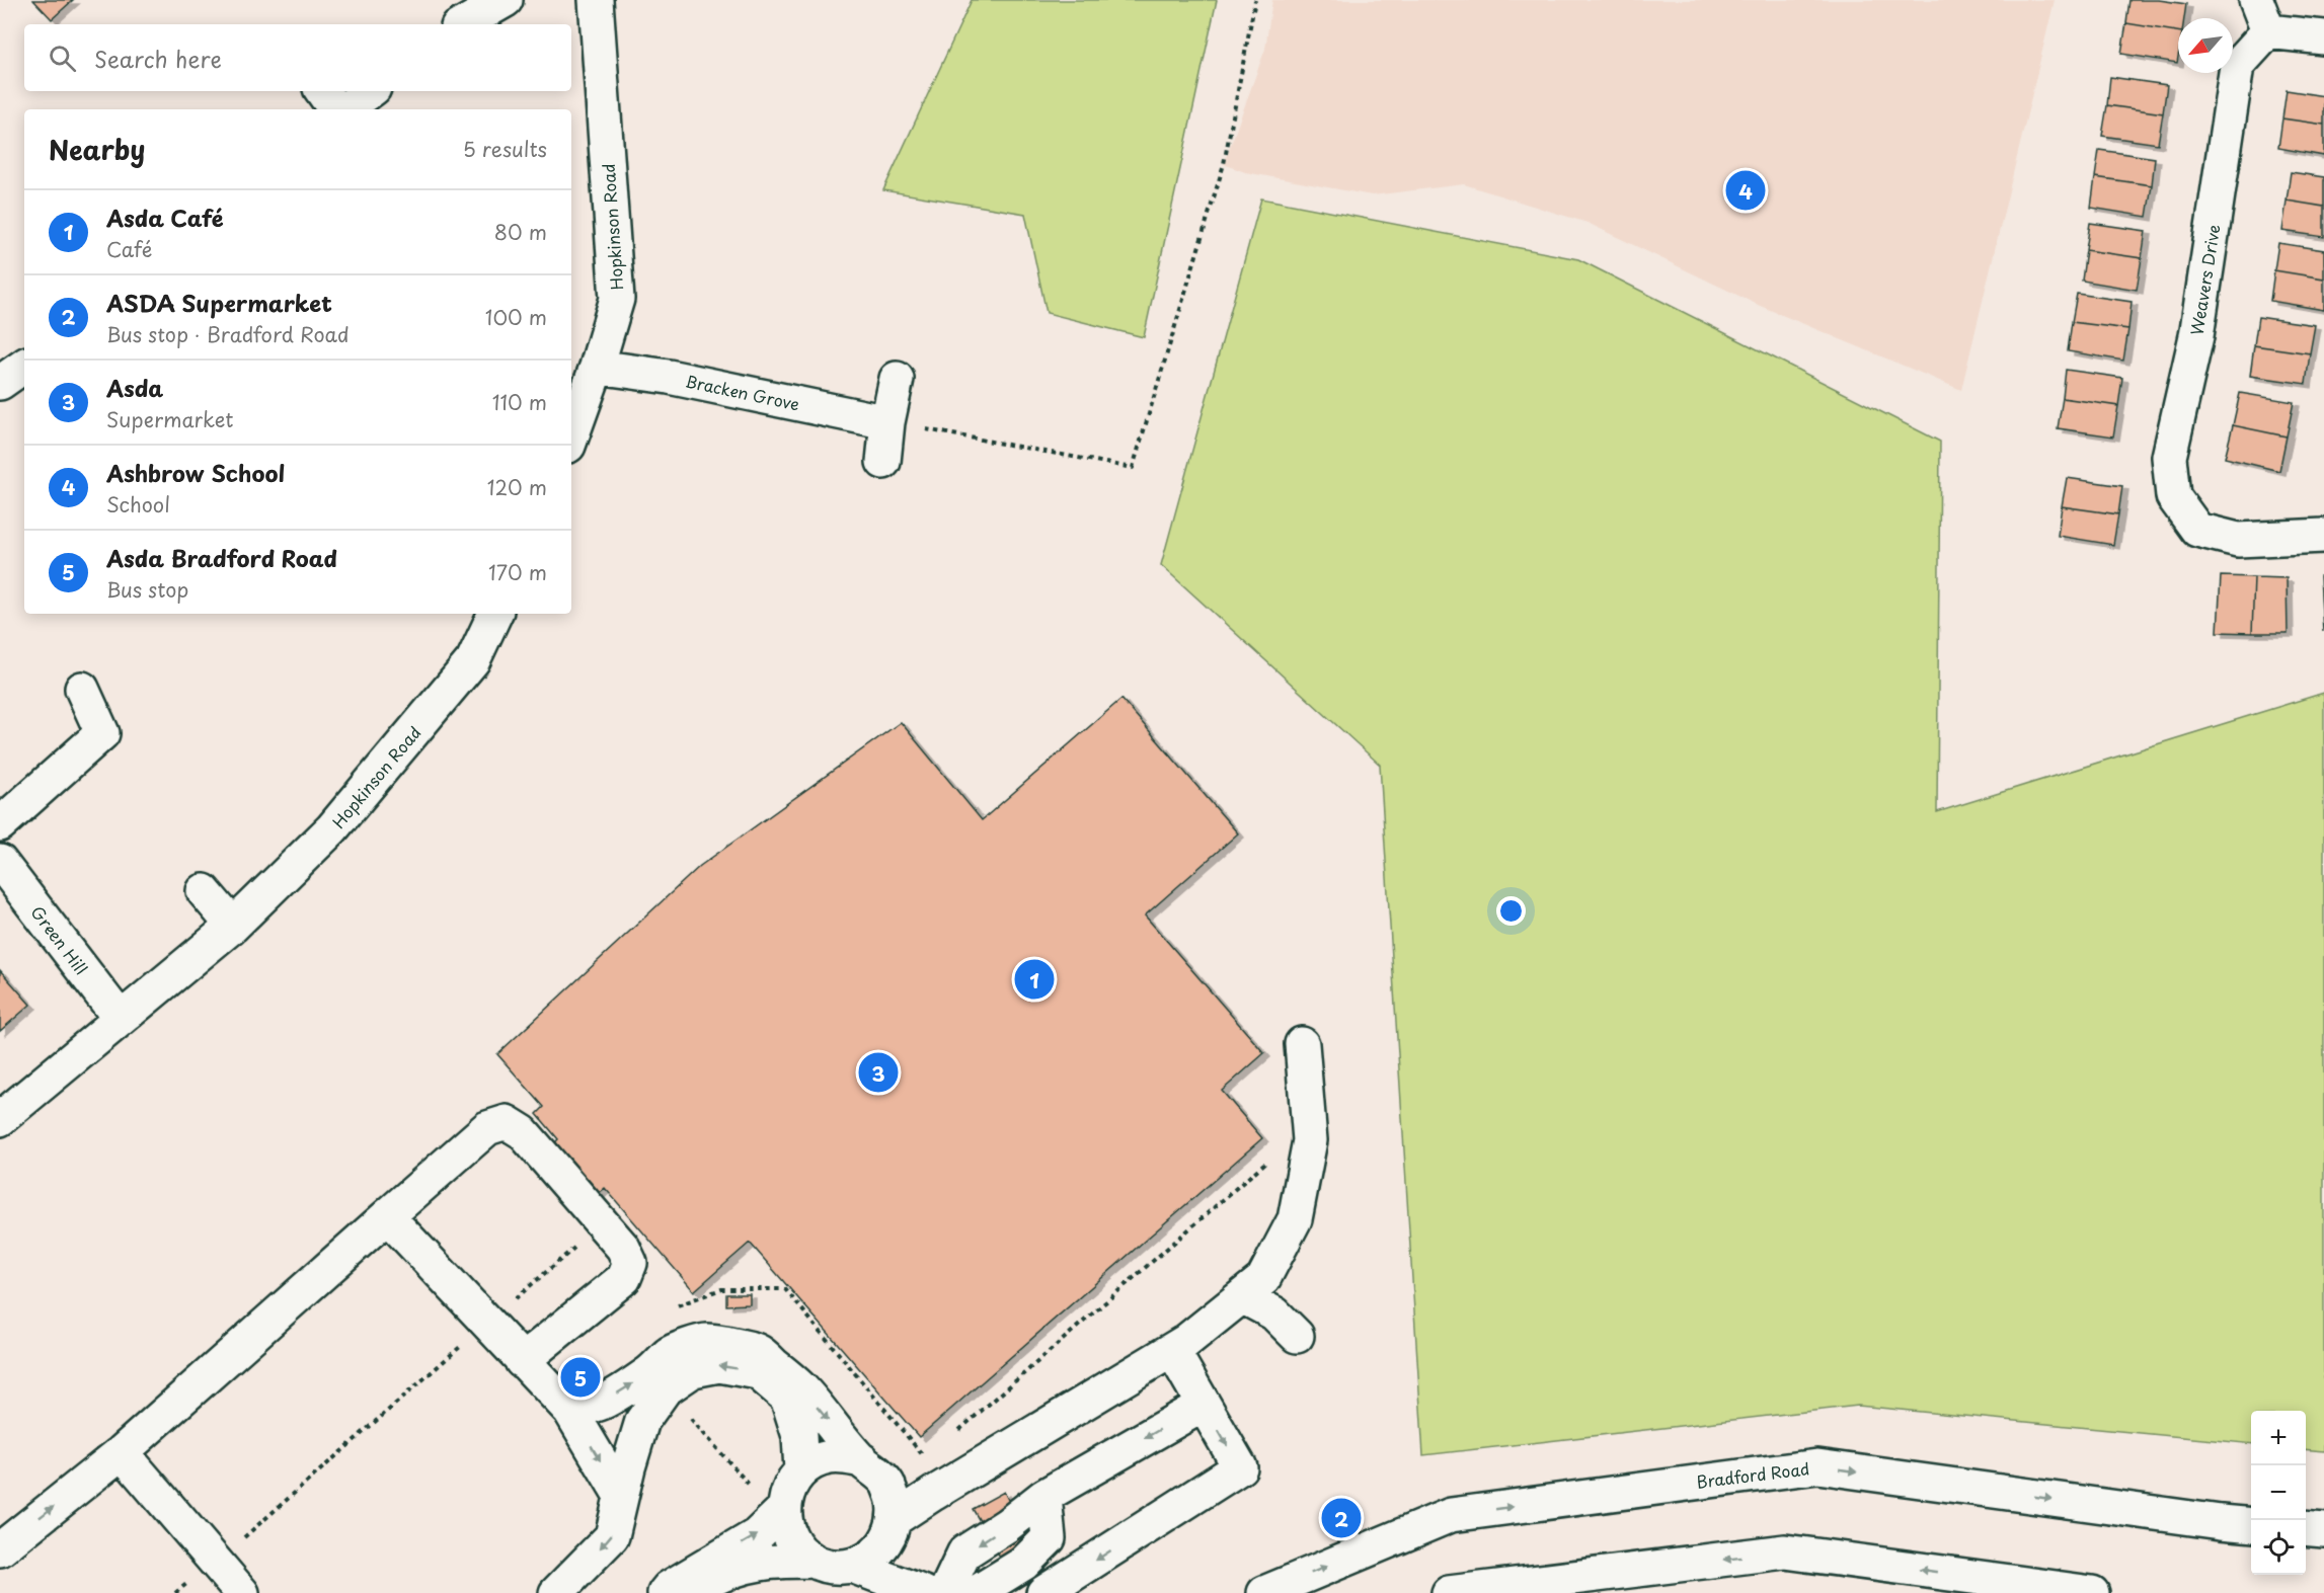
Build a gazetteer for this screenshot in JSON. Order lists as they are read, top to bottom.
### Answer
{
  "streets": {
    "street": [
      "Hopkinson Road",
      "Weavers Drive",
      "Bracken Grove",
      "Green Hill",
      "Bradford Road"
    ]
  },
  "crossings": [
    ["Hopkinson Road", "Bracken Grove"],
    ["Hopkinson Road", "Green Hill"]
  ],
  "north": "bottom left",
  "page": {
    "search": "Search here",
    "heading": ["Nearby", "5 results"],
    "pins": [
      "4",
      "1",
      "3",
      "5",
      "2"
    ],
    "list": [
      {
        "mark": "1",
        "name": "Asda Café",
        "note": "Café",
        "value": "80 m"
      },
      {
        "mark": "2",
        "name": "ASDA Supermarket",
        "note": "Bus stop · Bradford Road",
        "value": "100 m"
      },
      {
        "mark": "3",
        "name": "Asda",
        "note": "Supermarket",
        "value": "110 m"
      },
      {
        "mark": "4",
        "name": "Ashbrow School",
        "note": "School",
        "value": "120 m"
      },
      {
        "mark": "5",
        "name": "Asda Bradford Road",
        "note": "Bus stop",
        "value": "170 m"
      }
    ],
    "map_buttons": ["+", "−"]
  }
}
